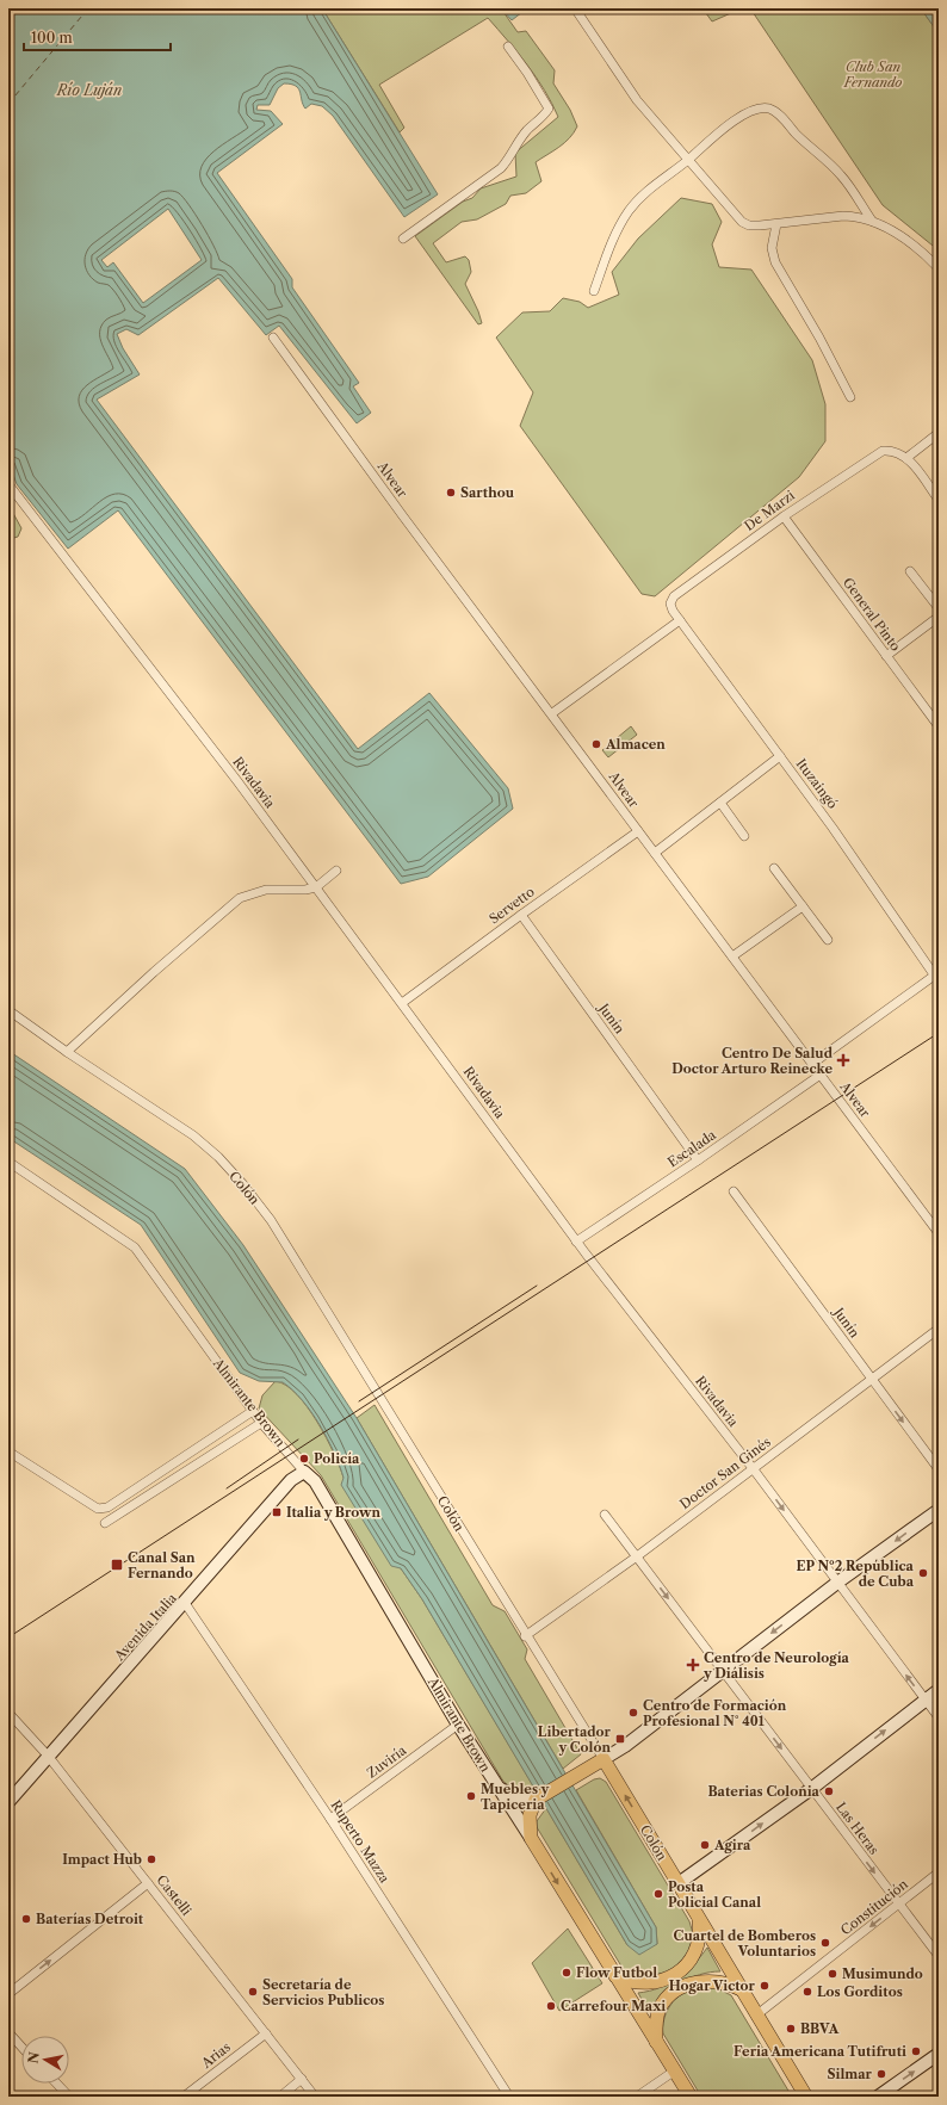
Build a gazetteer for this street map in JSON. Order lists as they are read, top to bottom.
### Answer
{
  "streets": {
    "main road": ["Colón", "Almirante Brown"],
    "street": [
      "Alvear",
      "De Marzi",
      "General Pinto",
      "Rivadavia",
      "Ituzaingó",
      "Servetto",
      "Junín",
      "Escalada",
      "Doctor San Ginés",
      "Avenida Italia",
      "Zuviría",
      "Las Heras",
      "Ruperto Mazza",
      "Castelli",
      "Constitución",
      "Arias"
    ]
  },
  "crossings": [
    ["Alvear", "Servetto"],
    ["Alvear", "Escalada"],
    ["De Marzi", "General Pinto"],
    ["De Marzi", "Ituzaingó"],
    ["Rivadavia", "Servetto"],
    ["Rivadavia", "Escalada"],
    ["Rivadavia", "Doctor San Ginés"],
    ["Servetto", "Junín"],
    ["Junín", "Escalada"],
    ["Junín", "Doctor San Ginés"],
    ["Colón", "Doctor San Ginés"],
    ["Colón", "Constitución"],
    ["Almirante Brown", "Avenida Italia"],
    ["Almirante Brown", "Zuviría"],
    ["Doctor San Ginés", "Las Heras"],
    ["Avenida Italia", "Ruperto Mazza"],
    ["Avenida Italia", "Castelli"],
    ["Zuviría", "Ruperto Mazza"],
    ["Las Heras", "Constitución"],
    ["Castelli", "Arias"]
  ],
  "one_way": ["Las Heras", "Constitución"],
  "water": ["Río Luján"],
  "parks": ["Club San Fernando"],
  "places": {
    "other": [
      "Sarthou",
      "Almacen",
      "Policía",
      "EP Nº2 República de Cuba",
      "Centro de Formación Profesional N° 401",
      "Baterias Colonia",
      "Muebles y Tapiceria",
      "Agira",
      "Impact Hub",
      "Posta Policial Canal",
      "Baterías Detroit",
      "Cuartel de Bomberos Voluntarios",
      "Flow Futbol",
      "Musimundo",
      "Hogar Victor",
      "Secretaría de Servicios Publicos",
      "Los Gorditos",
      "Carrefour Maxi",
      "BBVA",
      "Feria Americana Tutifruti",
      "Silmar"
    ],
    "health": ["Centro De Salud Doctor Arturo Reinecke", "Centro de Neurología y Diálisis"],
    "transit": ["Italia y Brown", "Canal San Fernando", "Libertador y Colón"]
  },
  "scale_bar": "100 m",
  "north": "left"
}
